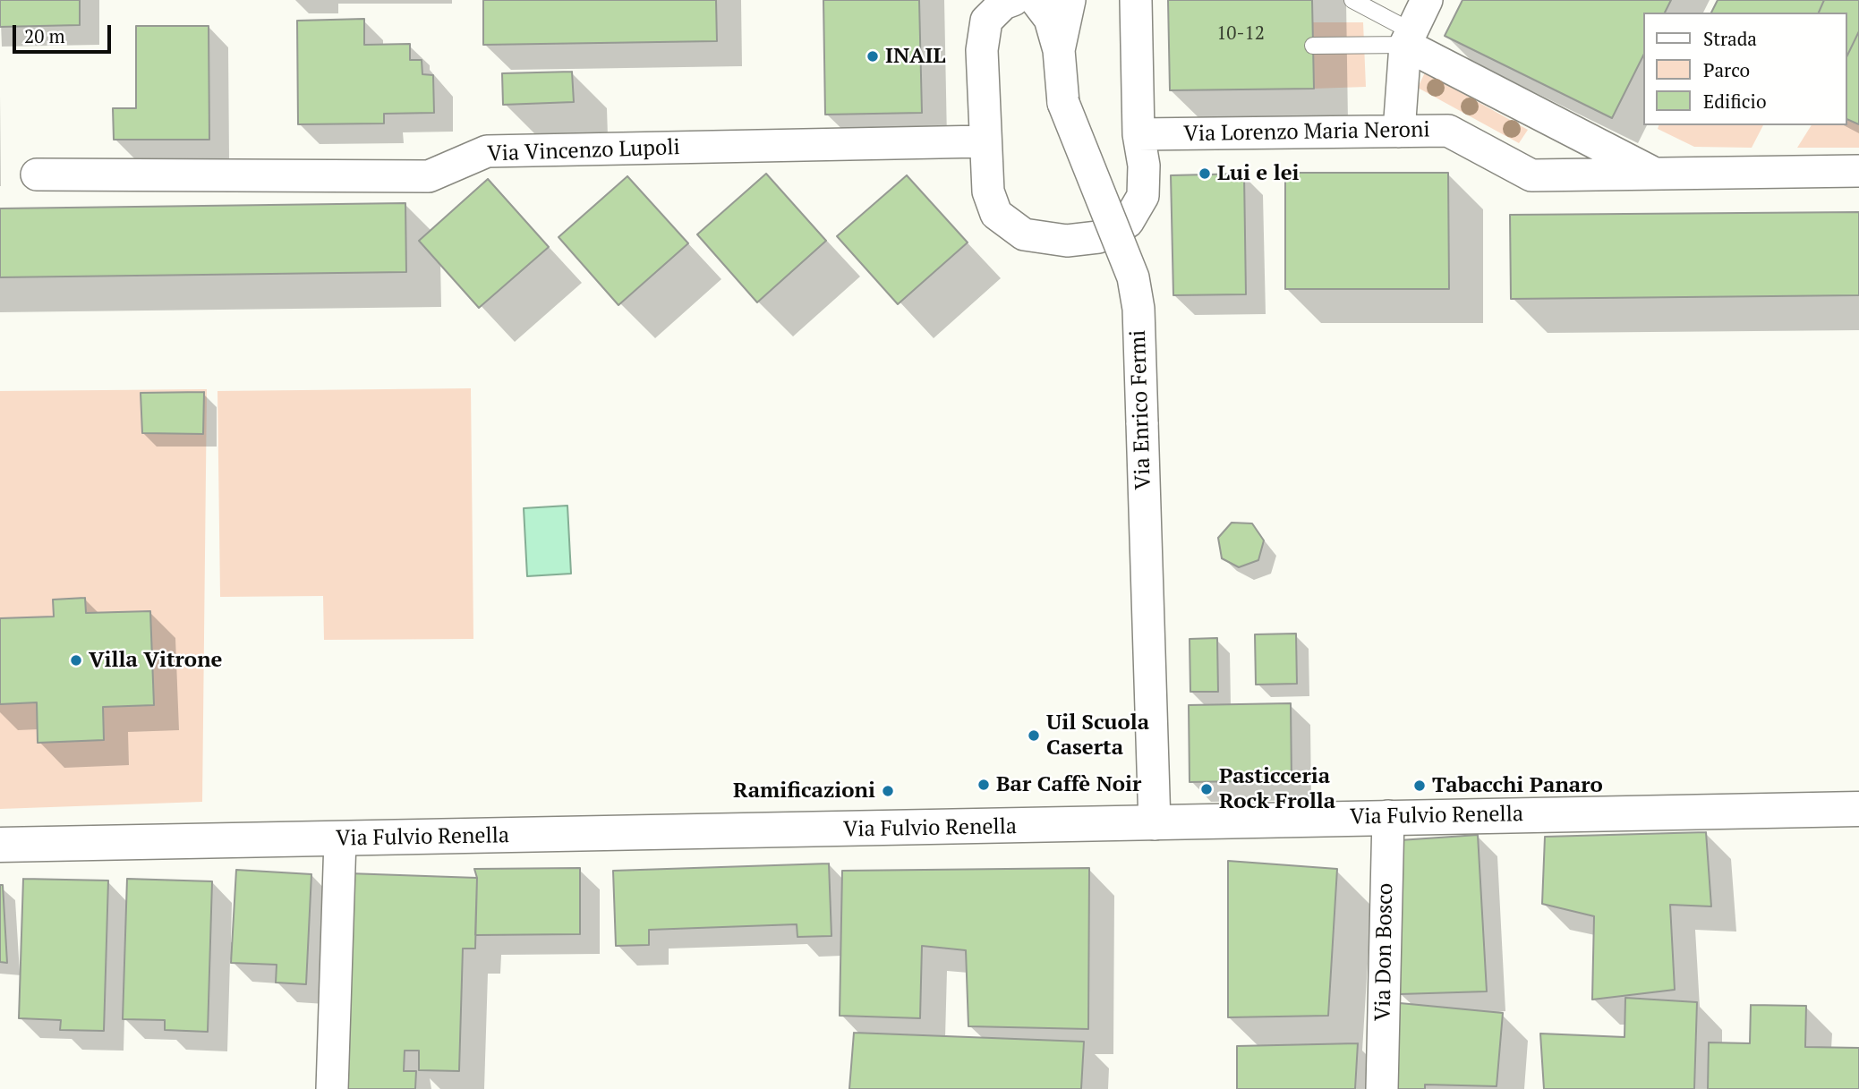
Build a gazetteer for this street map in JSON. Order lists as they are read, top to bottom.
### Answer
{
  "streets": {
    "main road": ["Via Fulvio Renella"],
    "street": [
      "Via Lorenzo Maria Neroni",
      "Via Vincenzo Lupoli",
      "Via Enrico Fermi",
      "Via Don Bosco"
    ]
  },
  "crossings": [
    ["Via Enrico Fermi", "Via Fulvio Renella"],
    ["Via Fulvio Renella", "Via Don Bosco"]
  ],
  "places": [
    "INAIL",
    "Lui e lei",
    "Villa Vitrone",
    "Uil Scuola Caserta",
    "Bar Caffè Noir",
    "Tabacchi Panaro",
    "Pasticceria Rock Frolla",
    "Ramificazioni"
  ],
  "house_numbers": ["10-12"],
  "legend": ["Strada", "Parco", "Edificio"],
  "scale_bar": "20 m"
}
